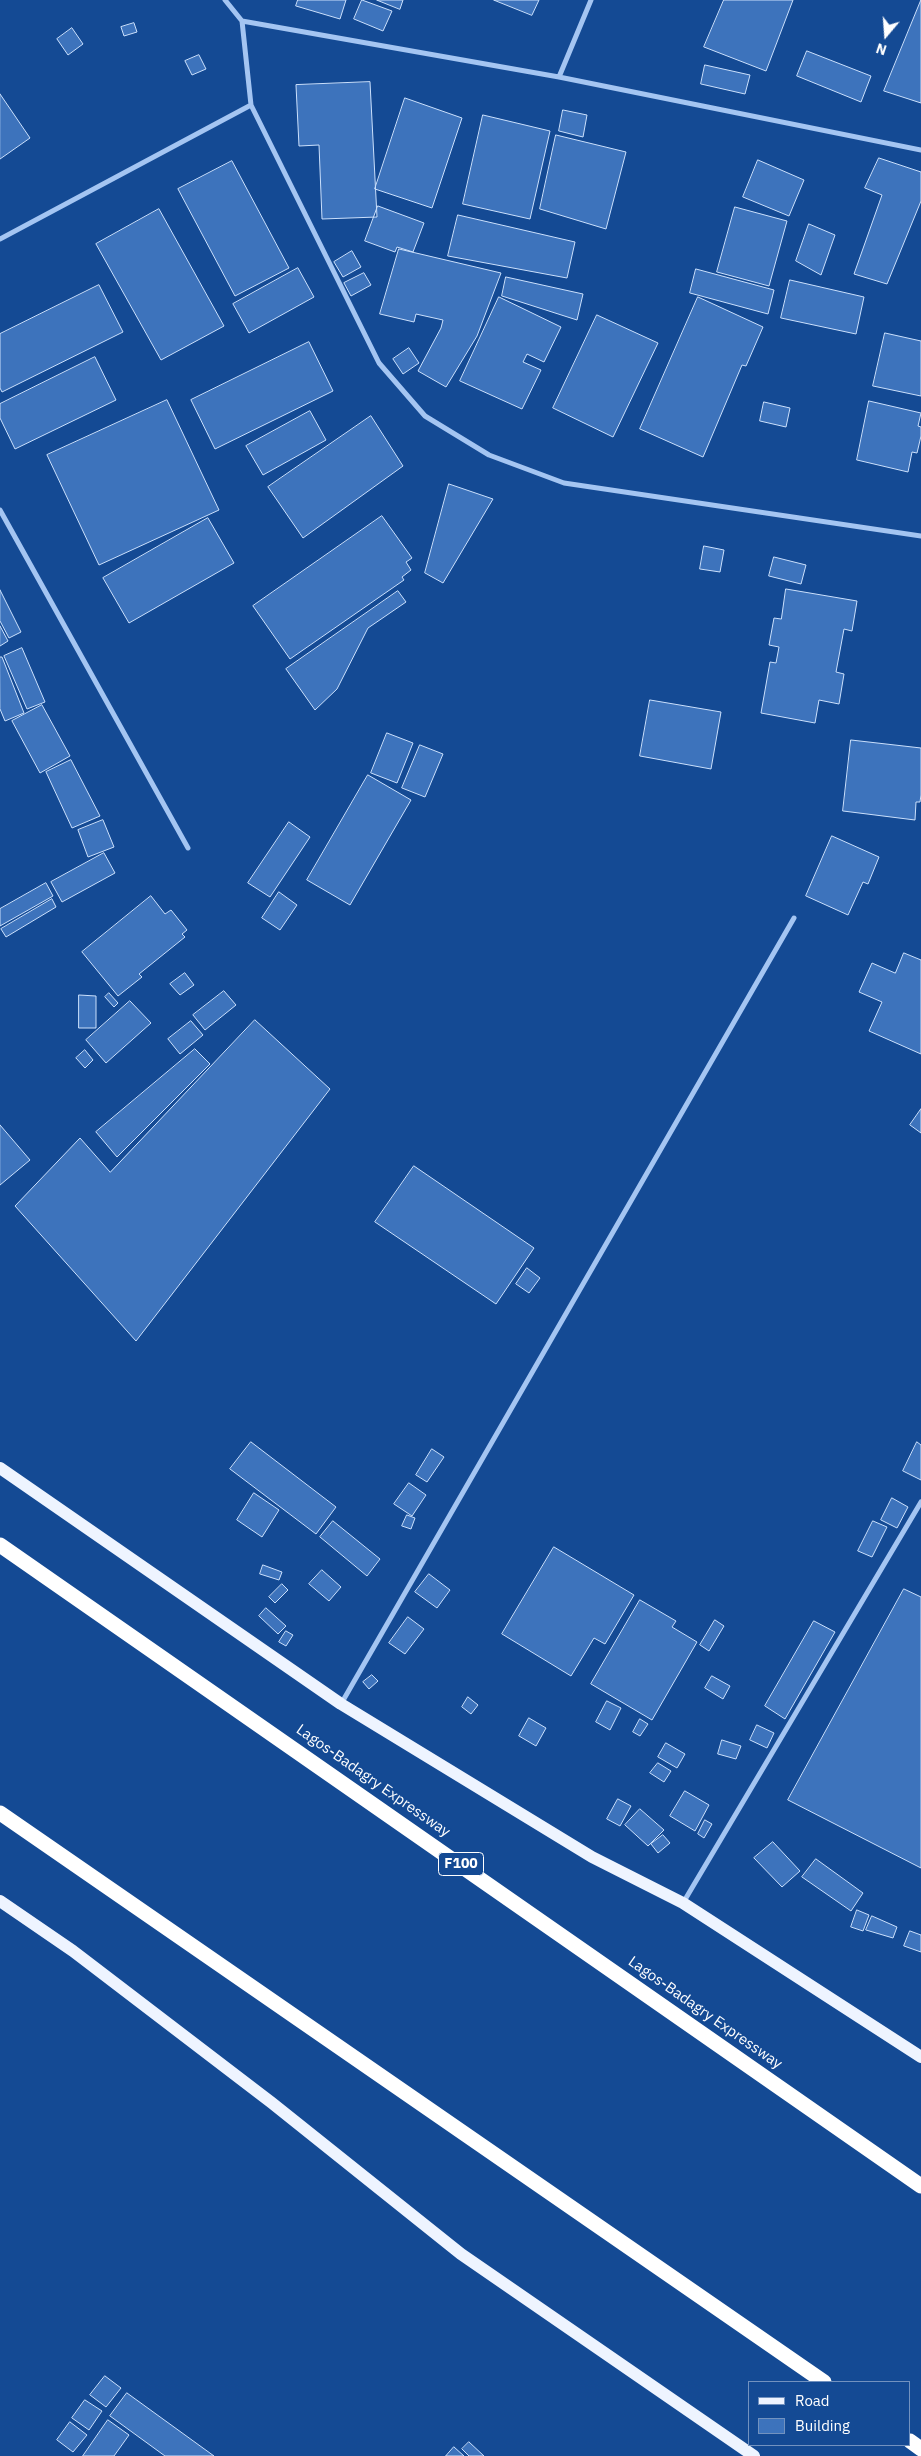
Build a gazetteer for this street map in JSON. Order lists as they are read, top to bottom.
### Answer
{
  "streets": {
    "highway": ["Lagos-Badagry Expressway", "F100"]
  },
  "legend": ["Road", "Building"],
  "north": "bottom"
}
